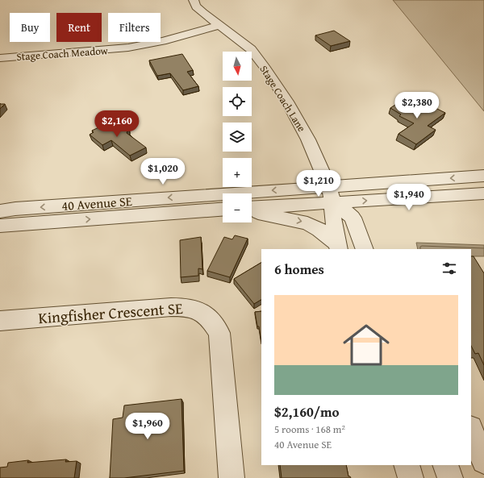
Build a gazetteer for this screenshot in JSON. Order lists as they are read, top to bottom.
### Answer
{
  "streets": {
    "street": [
      "Stage Coach Meadow",
      "Stage Coach Lane",
      "40 Avenue SE",
      "Kingfisher Crescent SE"
    ]
  },
  "crossings": [
    ["Stage Coach Meadow", "Stage Coach Lane"],
    ["Stage Coach Lane", "40 Avenue SE"]
  ],
  "north": "bottom",
  "page": {
    "chip": ["Buy", "Rent", "Filters"],
    "map_buttons": ["+", "−"],
    "price": [
      "$2,380",
      "$2,160",
      "$1,020",
      "$1,210",
      "$1,940",
      "$1,960"
    ],
    "heading": "6 homes",
    "list": [
      {
        "name": "$2,160/mo",
        "note": "5 rooms · 168 m² · 40 Avenue SE"
      }
    ]
  }
}
